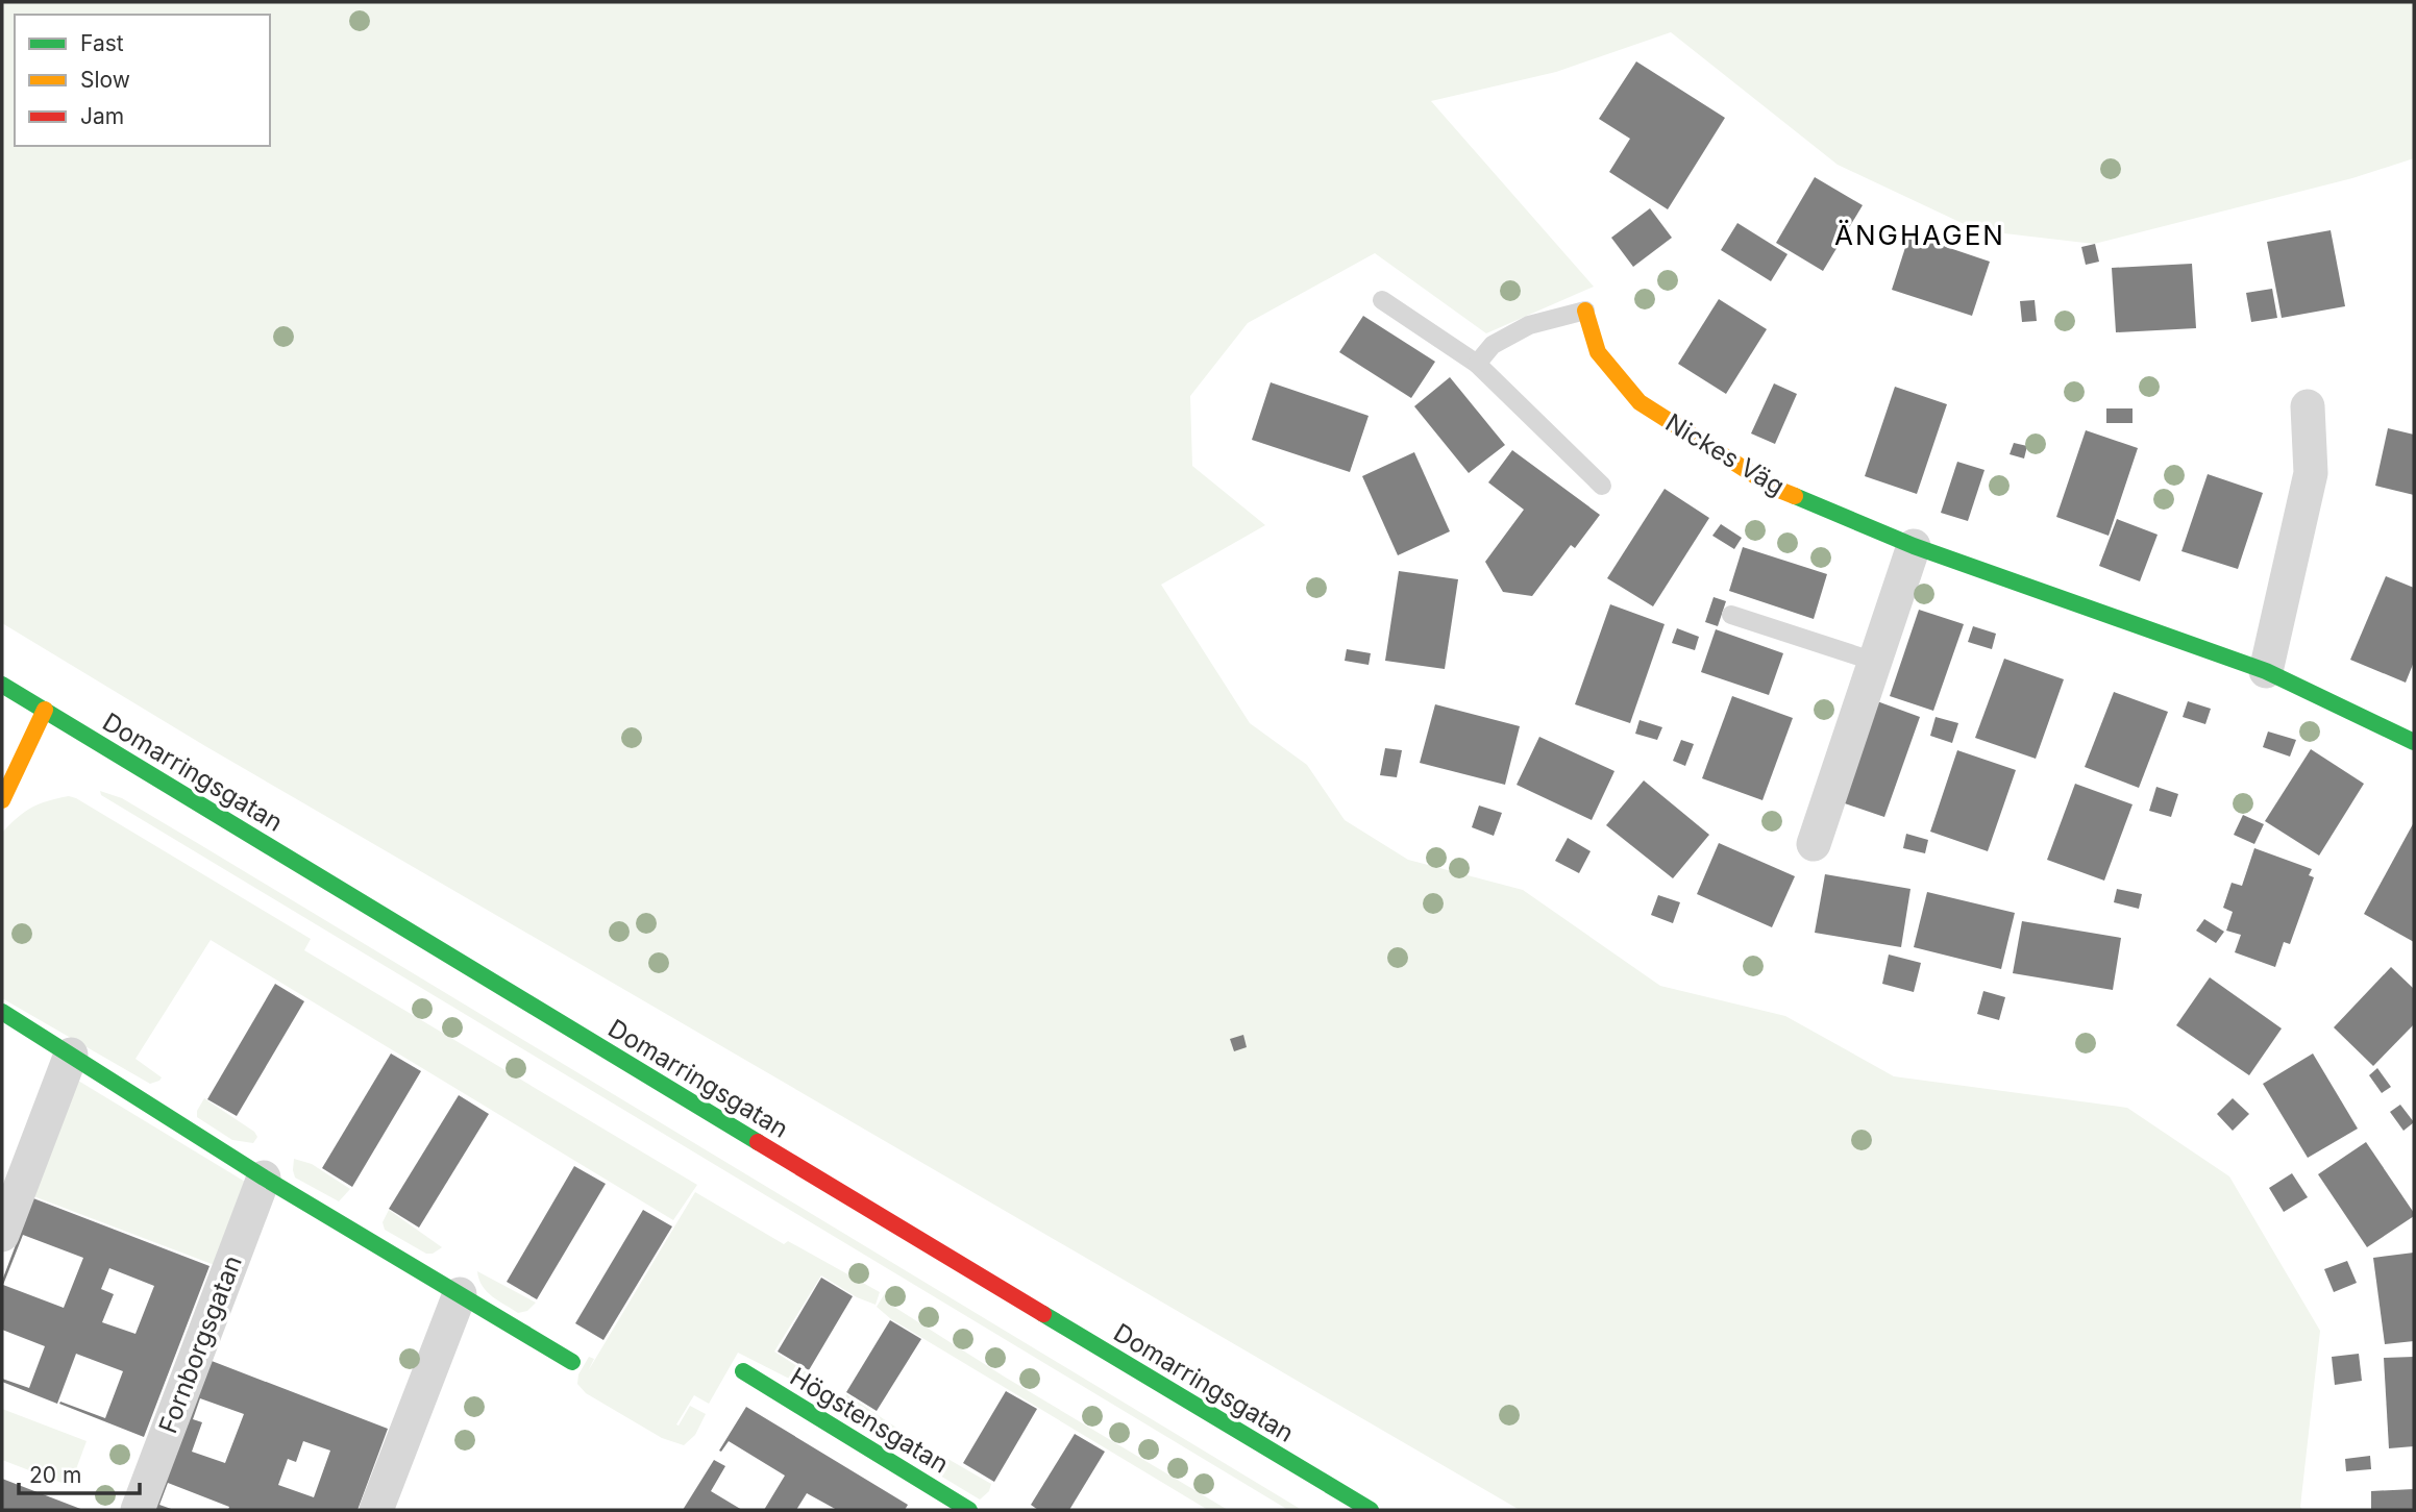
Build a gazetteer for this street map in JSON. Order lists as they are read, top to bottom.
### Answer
{
  "streets": {
    "street": [
      "Nickes Väg",
      "Domarringsgatan",
      "Fornborgsgatan",
      "Högstensgatan"
    ]
  },
  "districts": ["ÄNGHAGEN"],
  "legend": ["Fast", "Slow", "Jam"],
  "scale_bar": "20 m"
}
